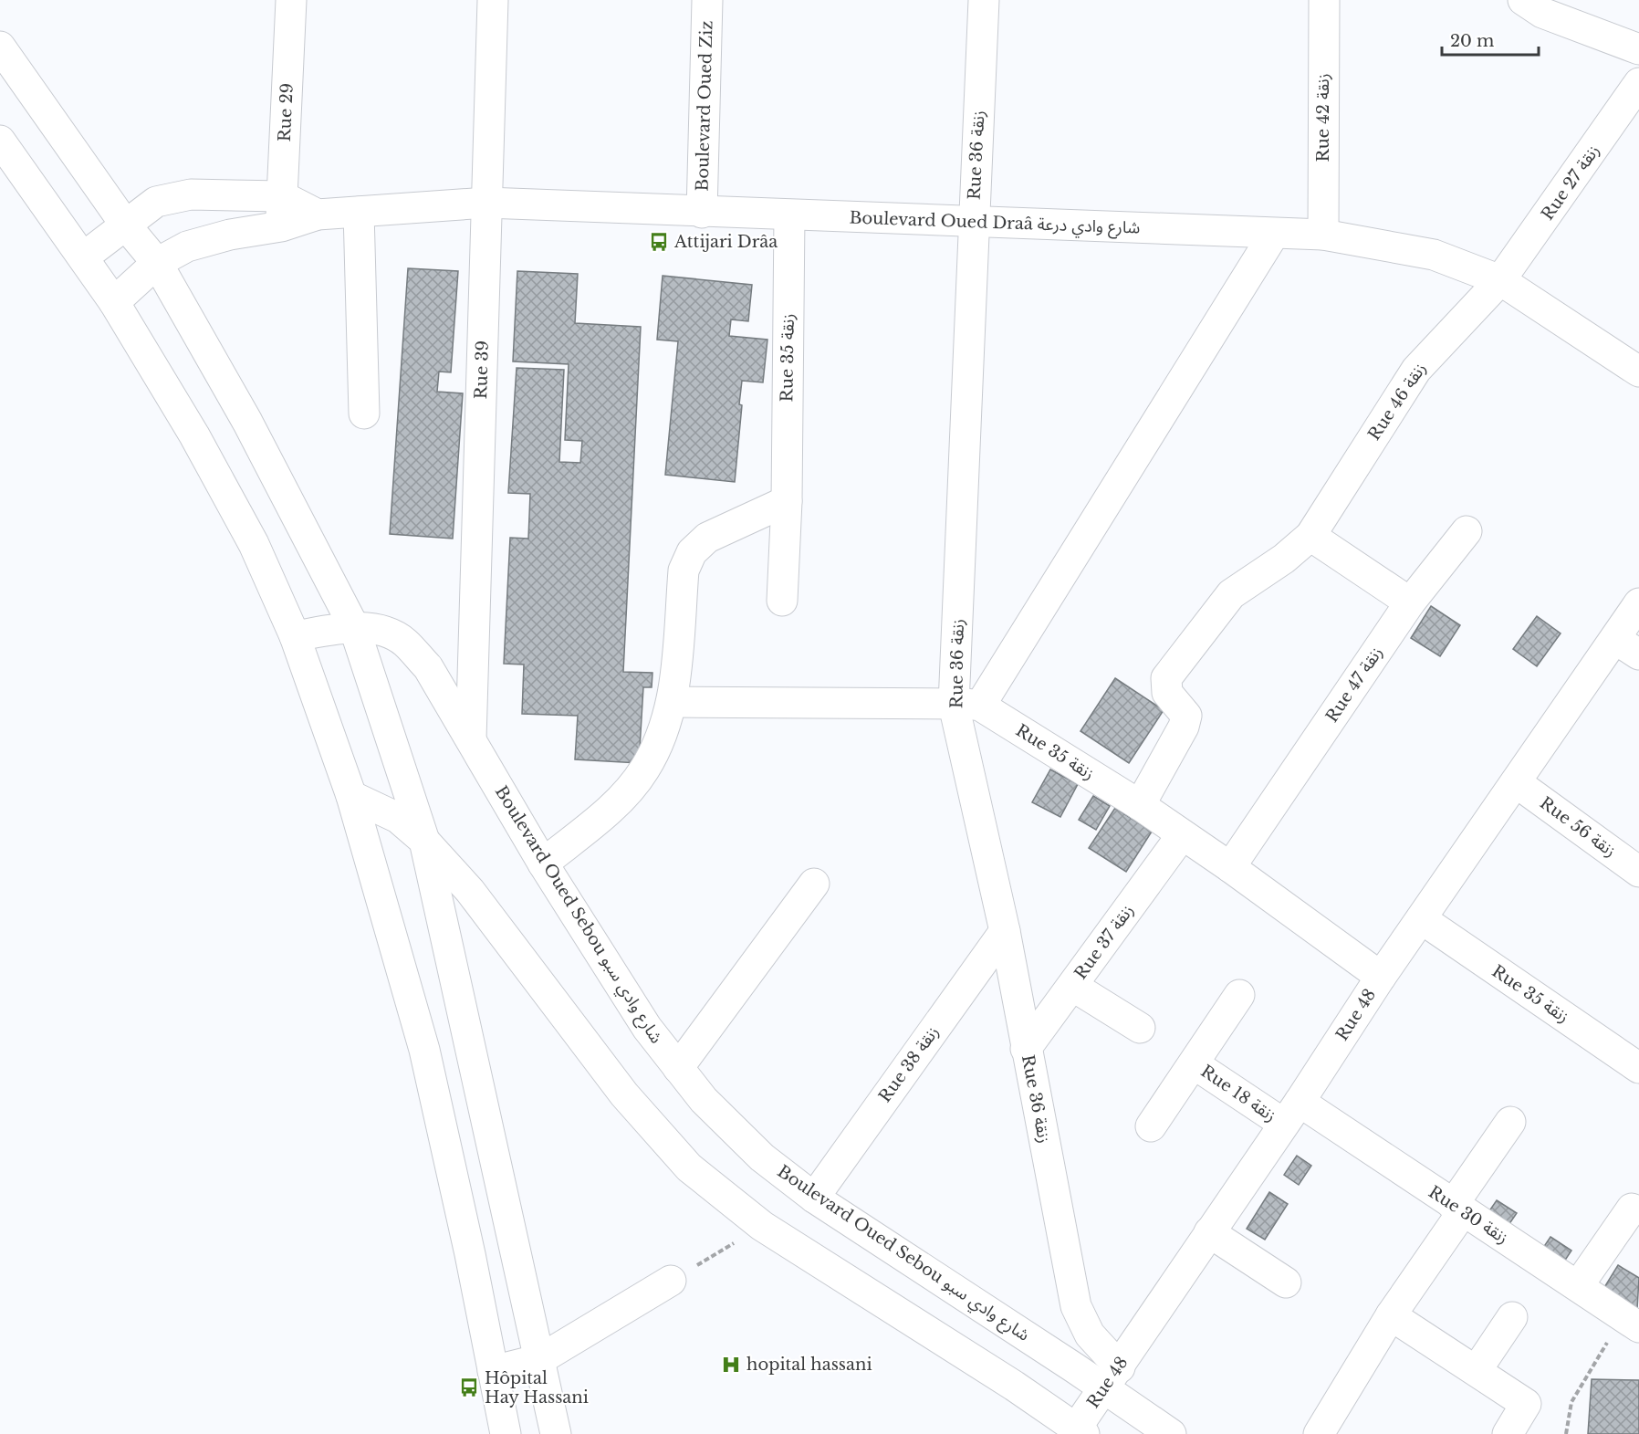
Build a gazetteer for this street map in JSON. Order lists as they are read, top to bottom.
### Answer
{
  "streets": {
    "street": [
      "Boulevard Oued Ziz",
      "Rue 29",
      "Rue 42 زنقة",
      "Rue 36 زنقة",
      "Rue 27 زنقة",
      "Boulevard Oued Draâ شارع وادي درعة",
      "Rue 35 زنقة",
      "Rue 39",
      "Rue 46 زنقة",
      "Rue 47 زنقة",
      "Rue 56 زنقة",
      "Boulevard Oued Sebou شارع وادي سبو",
      "Rue 37 زنقة",
      "Rue 48",
      "Rue 38 زنقة",
      "Rue 18 زنقة",
      "Rue 30 زنقة"
    ]
  },
  "crossings": [
    ["Boulevard Oued Ziz", "Boulevard Oued Draâ شارع وادي درعة"],
    ["Rue 29", "Boulevard Oued Draâ شارع وادي درعة"],
    ["Rue 42 زنقة", "Boulevard Oued Draâ شارع وادي درعة"],
    ["Rue 36 زنقة", "Boulevard Oued Draâ شارع وادي درعة"],
    ["Rue 36 زنقة", "Rue 35 زنقة"],
    ["Rue 36 زنقة", "Boulevard Oued Sebou شارع وادي سبو"],
    ["Rue 36 زنقة", "Rue 37 زنقة"],
    ["Rue 36 زنقة", "Rue 48"],
    ["Rue 36 زنقة", "Rue 38 زنقة"],
    ["Rue 27 زنقة", "Boulevard Oued Draâ شارع وادي درعة"],
    ["Rue 27 زنقة", "Rue 46 زنقة"],
    ["Boulevard Oued Draâ شارع وادي درعة", "Rue 35 زنقة"],
    ["Boulevard Oued Draâ شارع وادي درعة", "Rue 39"],
    ["Boulevard Oued Draâ شارع وادي درعة", "Rue 46 زنقة"],
    ["Rue 35 زنقة", "Rue 46 زنقة"],
    ["Rue 35 زنقة", "Rue 47 زنقة"],
    ["Rue 35 زنقة", "Rue 37 زنقة"],
    ["Rue 35 زنقة", "Rue 48"],
    ["Rue 39", "Boulevard Oued Sebou شارع وادي سبو"],
    ["Rue 56 زنقة", "Rue 48"],
    ["Boulevard Oued Sebou شارع وادي سبو", "Rue 48"],
    ["Boulevard Oued Sebou شارع وادي سبو", "Rue 38 زنقة"],
    ["Rue 48", "Rue 18 زنقة"],
    ["Rue 48", "Rue 30 زنقة"],
    ["Rue 18 زنقة", "Rue 30 زنقة"]
  ],
  "places": {
    "bus stop": ["Attijari Drâa", "Hôpital Hay Hassani"],
    "hospital": ["hopital hassani"]
  },
  "scale_bar": "20 m"
}
